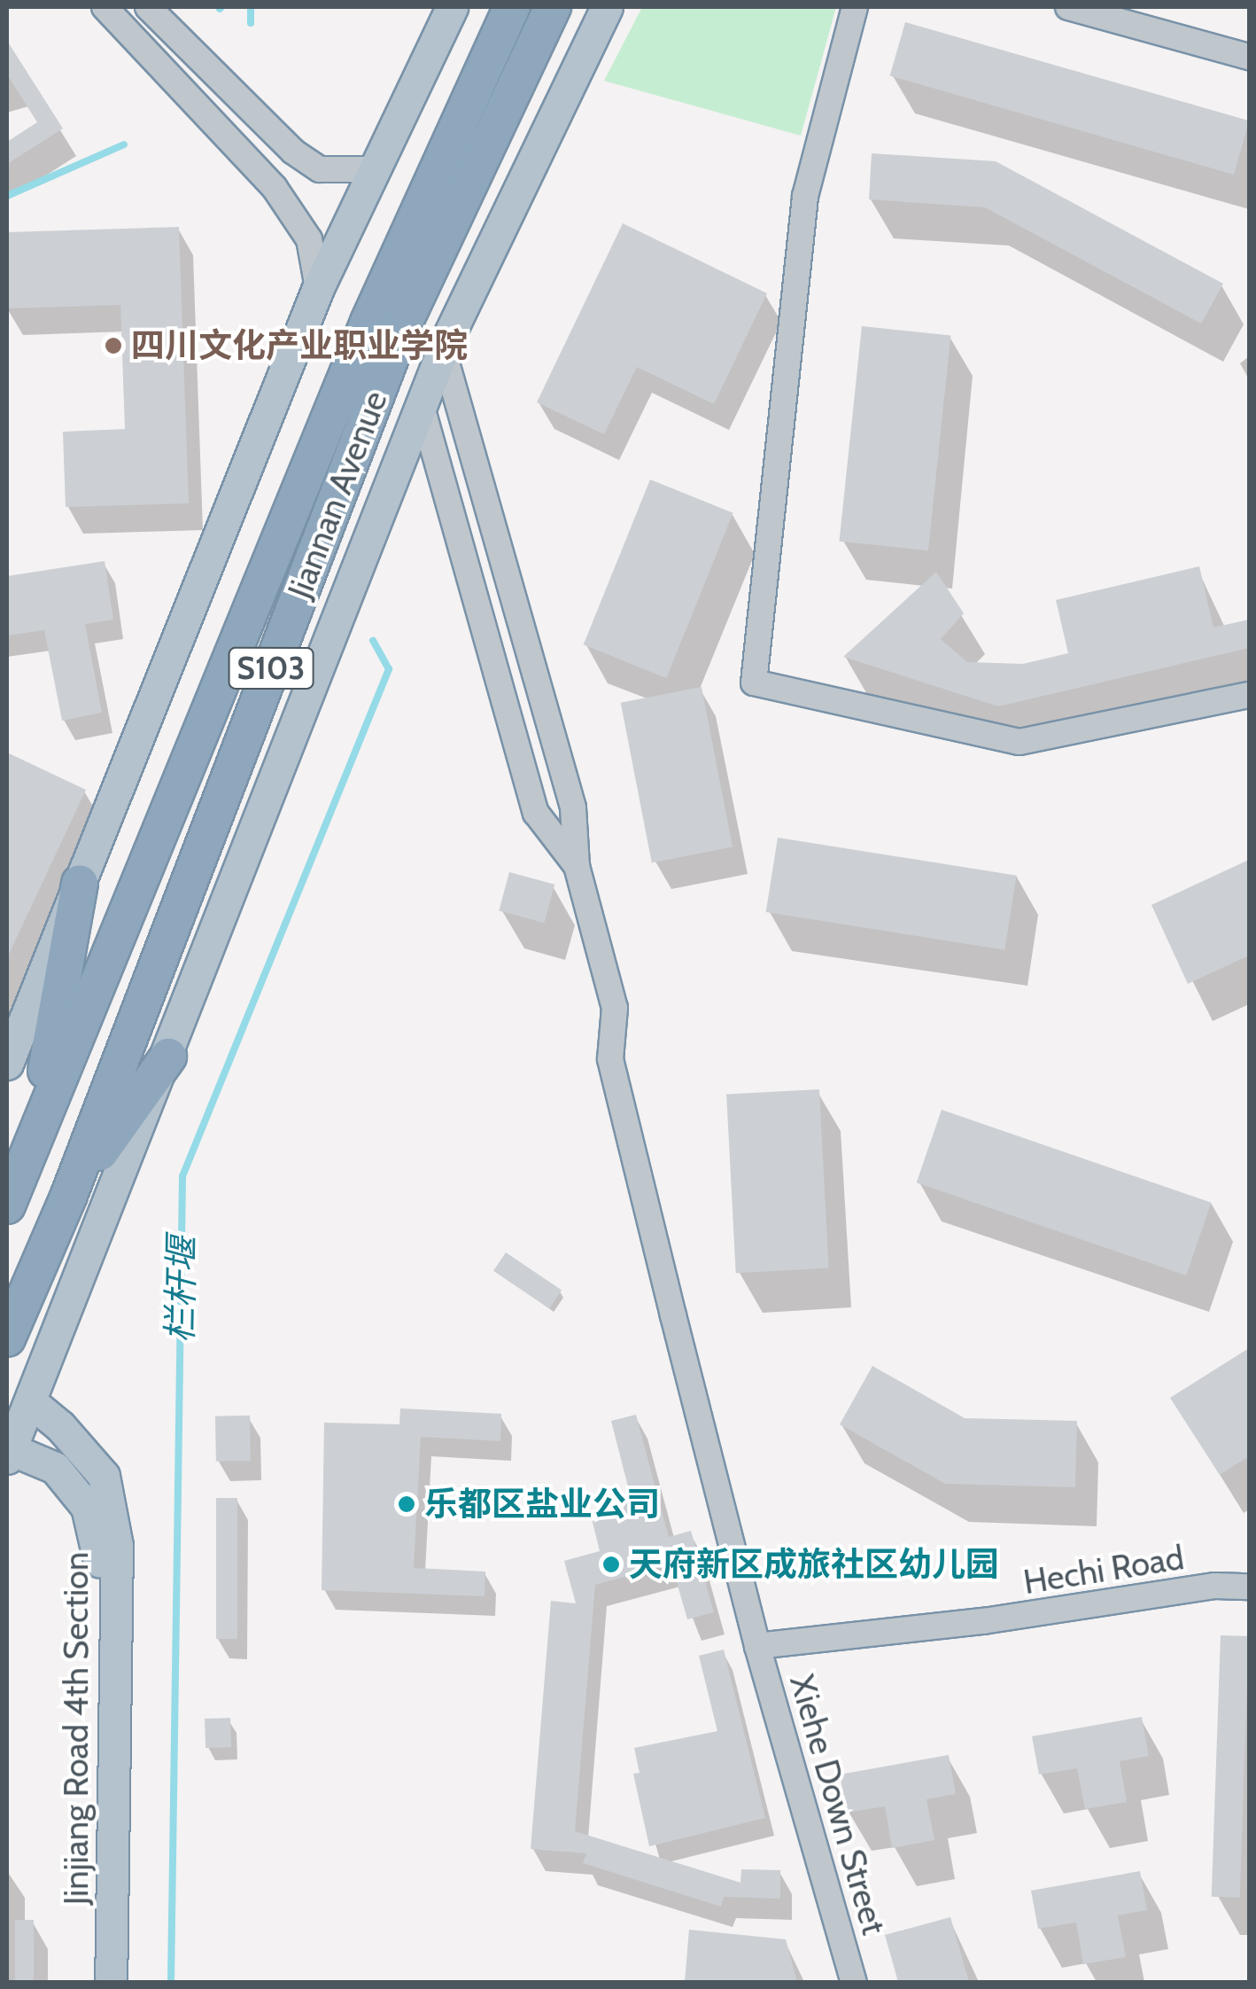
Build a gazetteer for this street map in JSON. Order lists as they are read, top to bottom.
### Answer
{
  "streets": {
    "highway": ["Jiannan Avenue", "S103"],
    "main road": ["Jinjiang Road 4th Section"],
    "street": ["Hechi Road", "Xiehe Down Street"]
  },
  "crossings": [
    ["Hechi Road", "Xiehe Down Street"]
  ],
  "water": ["栏杆堰"],
  "places": ["四川文化产业职业学院", "乐都区盐业公司", "天府新区成旅社区幼儿园"]
}
